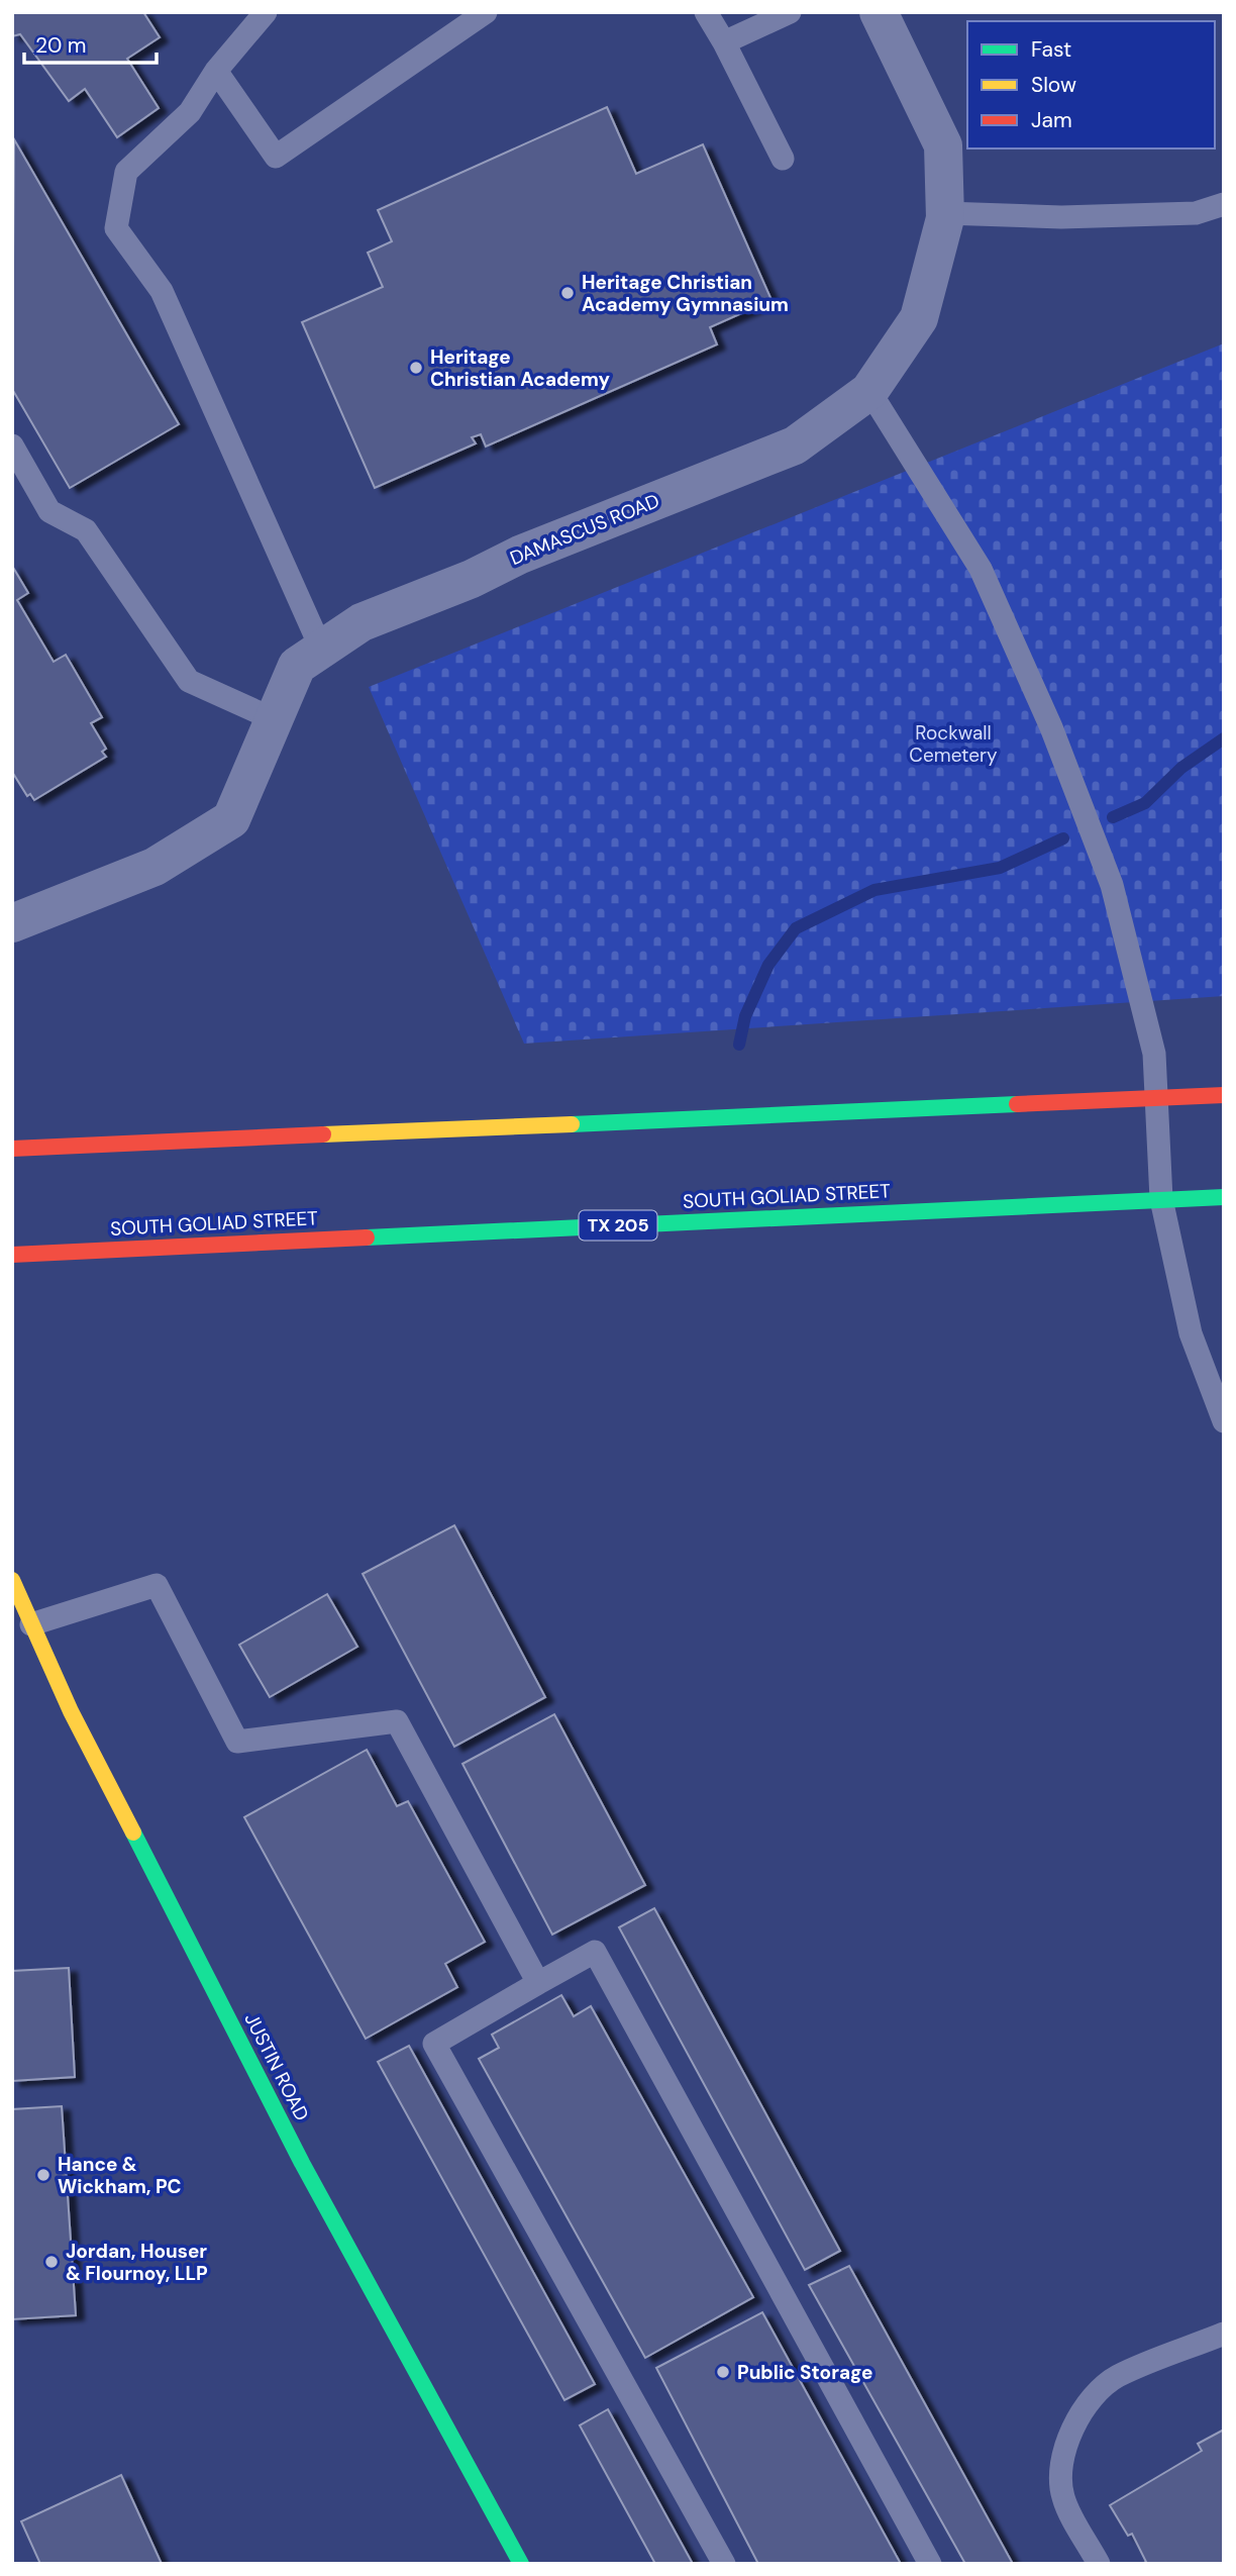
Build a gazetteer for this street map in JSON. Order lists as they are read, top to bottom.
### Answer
{
  "streets": {
    "main road": ["SOUTH GOLIAD STREET", "TX 205", "JUSTIN ROAD"],
    "street": ["DAMASCUS ROAD"]
  },
  "parks": ["Rockwall Cemetery"],
  "places": [
    "Heritage Christian Academy Gymnasium",
    "Heritage Christian Academy",
    "Hance & Wickham, PC",
    "Jordan, Houser & Flournoy, LLP",
    "Public Storage"
  ],
  "legend": ["Fast", "Slow", "Jam"],
  "scale_bar": "20 m"
}
